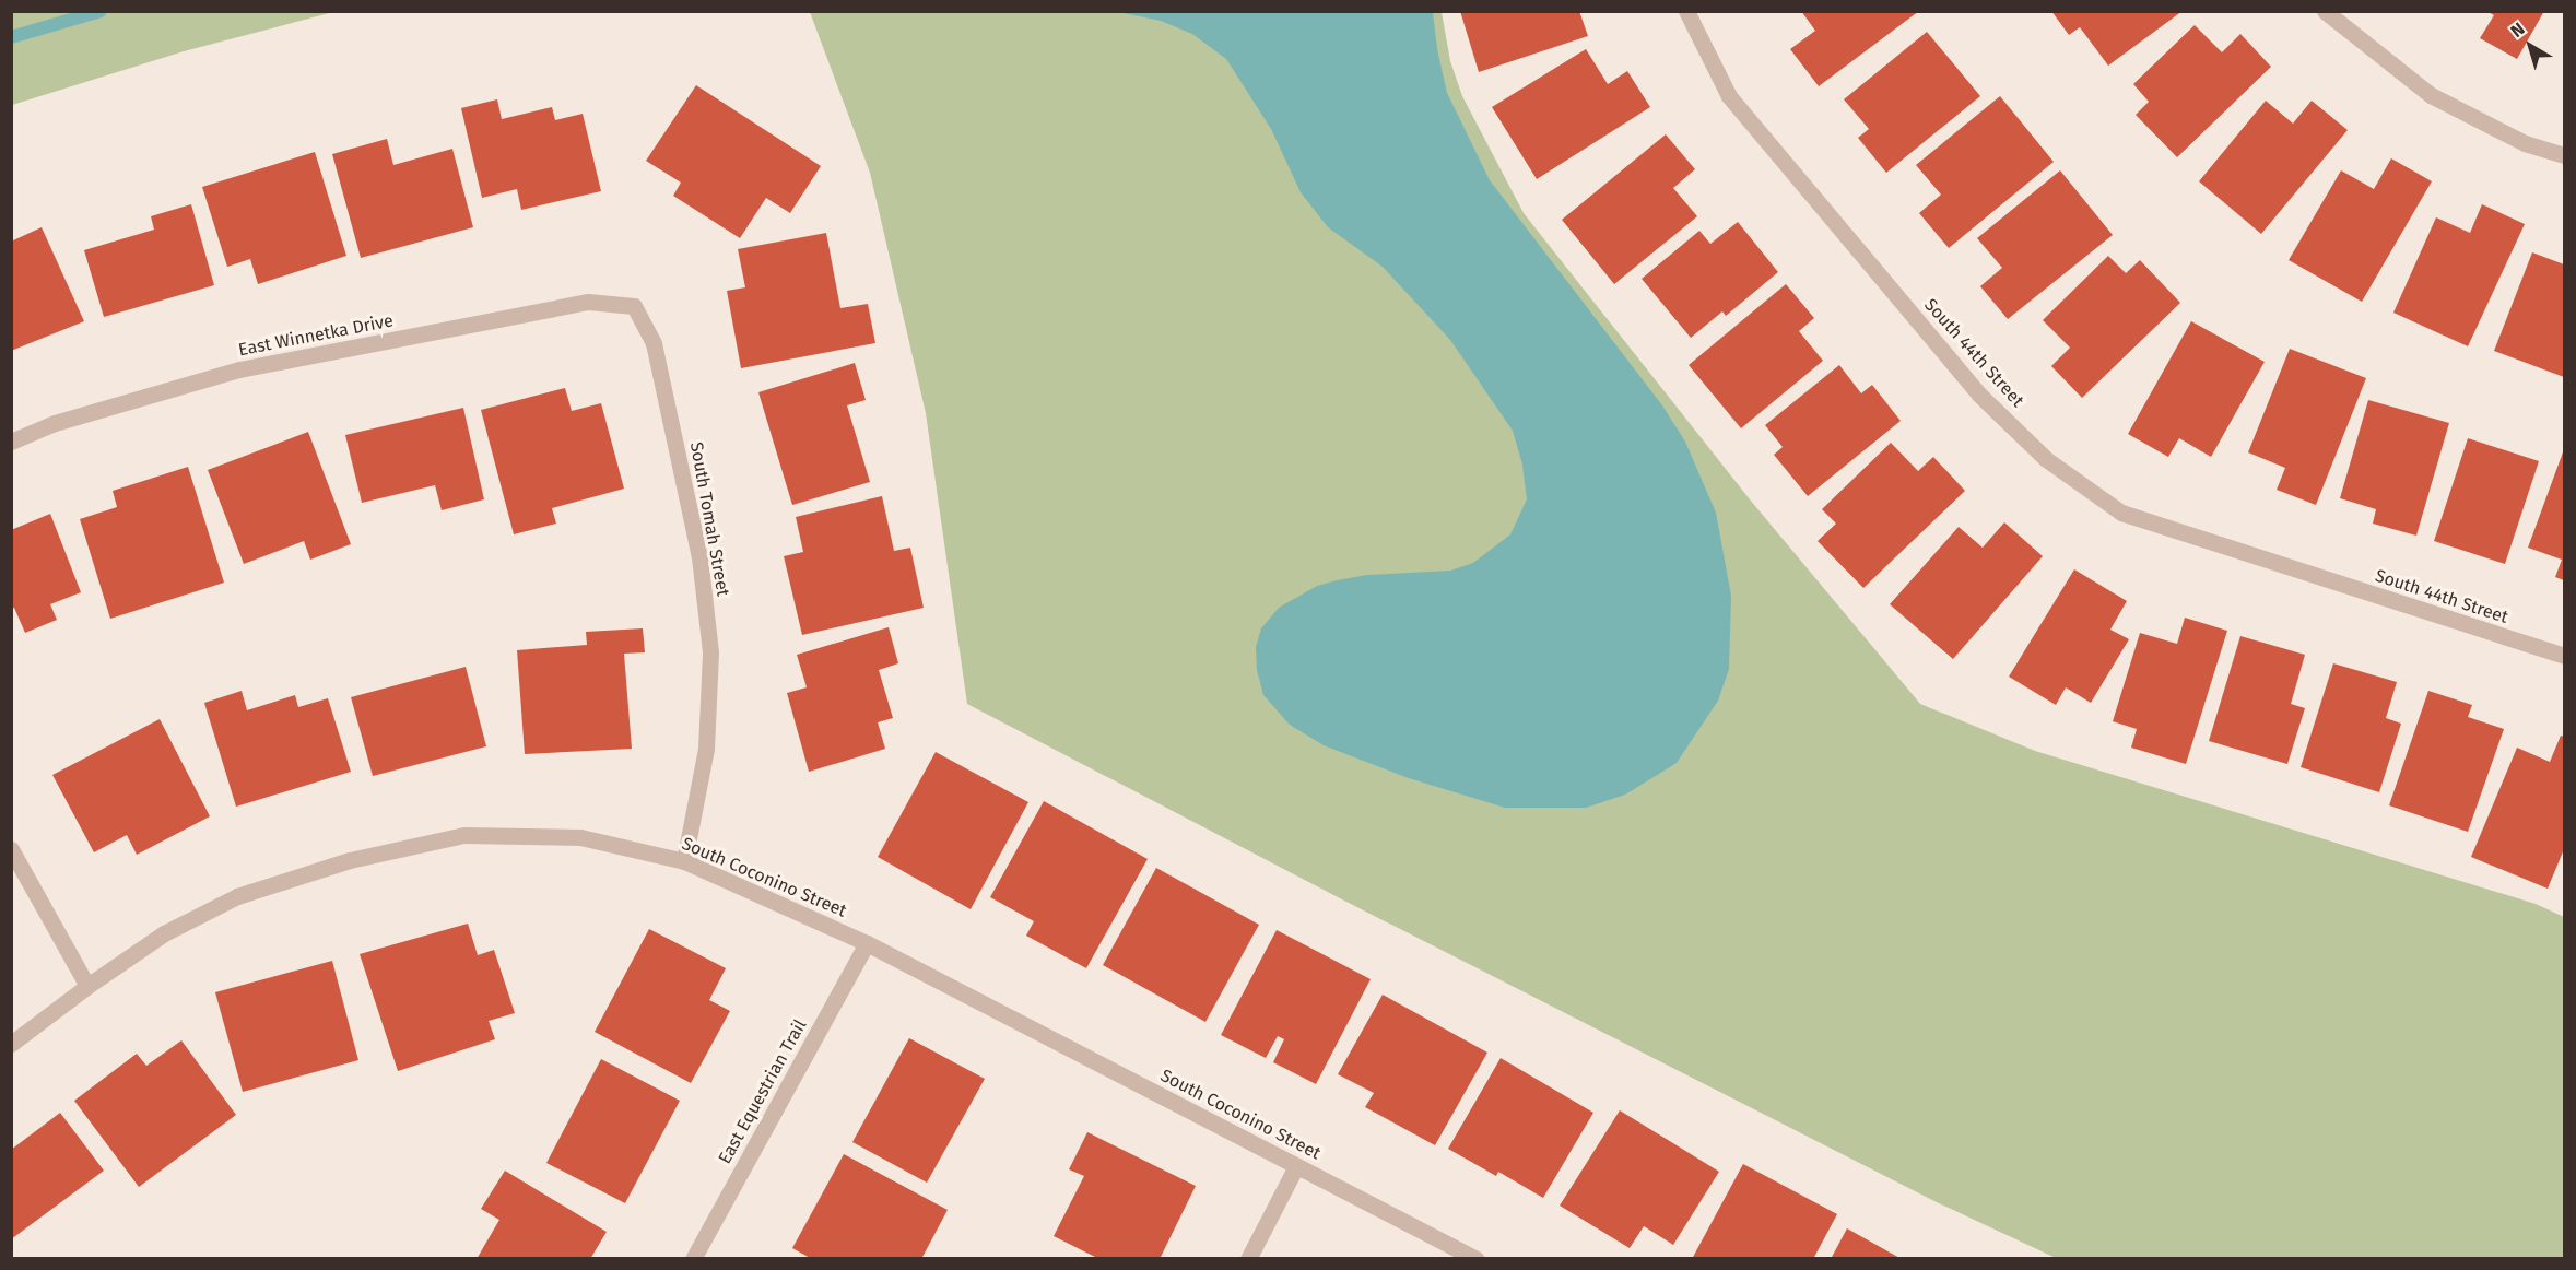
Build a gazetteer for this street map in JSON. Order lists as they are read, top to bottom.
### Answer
{
  "streets": {
    "street": [
      "East Winnetka Drive",
      "South 44th Street",
      "South Tomah Street",
      "South Coconino Street",
      "East Equestrian Trail"
    ]
  },
  "crossings": [
    ["East Winnetka Drive", "South Tomah Street"],
    ["South Tomah Street", "South Coconino Street"],
    ["South Coconino Street", "East Equestrian Trail"]
  ],
  "north": "top left"
}
